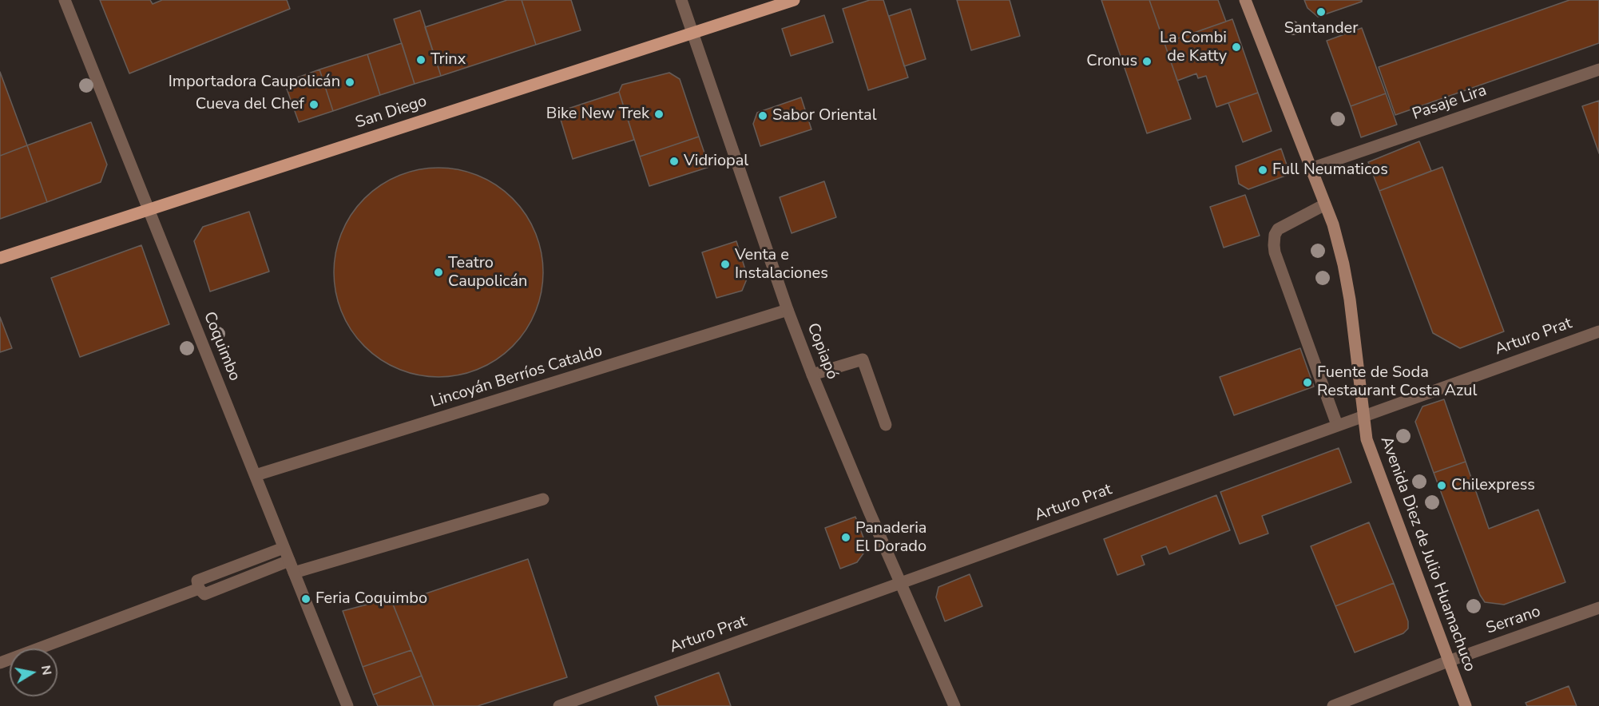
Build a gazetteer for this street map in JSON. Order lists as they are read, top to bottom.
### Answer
{
  "streets": {
    "main road": ["San Diego", "Avenida Diez de Julio Huamachuco"],
    "street": [
      "Pasaje Lira",
      "Arturo Prat",
      "Coquimbo",
      "Copiapó",
      "Lincoyán Berríos Cataldo",
      "Serrano"
    ]
  },
  "crossings": [
    ["Pasaje Lira", "Avenida Diez de Julio Huamachuco"],
    ["San Diego", "Coquimbo"],
    ["San Diego", "Copiapó"],
    ["Arturo Prat", "Copiapó"],
    ["Arturo Prat", "Avenida Diez de Julio Huamachuco"],
    ["Coquimbo", "Lincoyán Berríos Cataldo"],
    ["Copiapó", "Lincoyán Berríos Cataldo"],
    ["Avenida Diez de Julio Huamachuco", "Serrano"]
  ],
  "places": [
    "Santander",
    "La Combi de Katty",
    "Trinx",
    "Cronus",
    "Importadora Caupolicán",
    "Cueva del Chef",
    "Bike New Trek",
    "Sabor Oriental",
    "Vidriopal",
    "Full Neumaticos",
    "Venta e Instalaciones",
    "Teatro Caupolicán",
    "Fuente de Soda Restaurant Costa Azul",
    "Chilexpress",
    "Panaderia El Dorado",
    "Feria Coquimbo"
  ],
  "north": "right"
}
